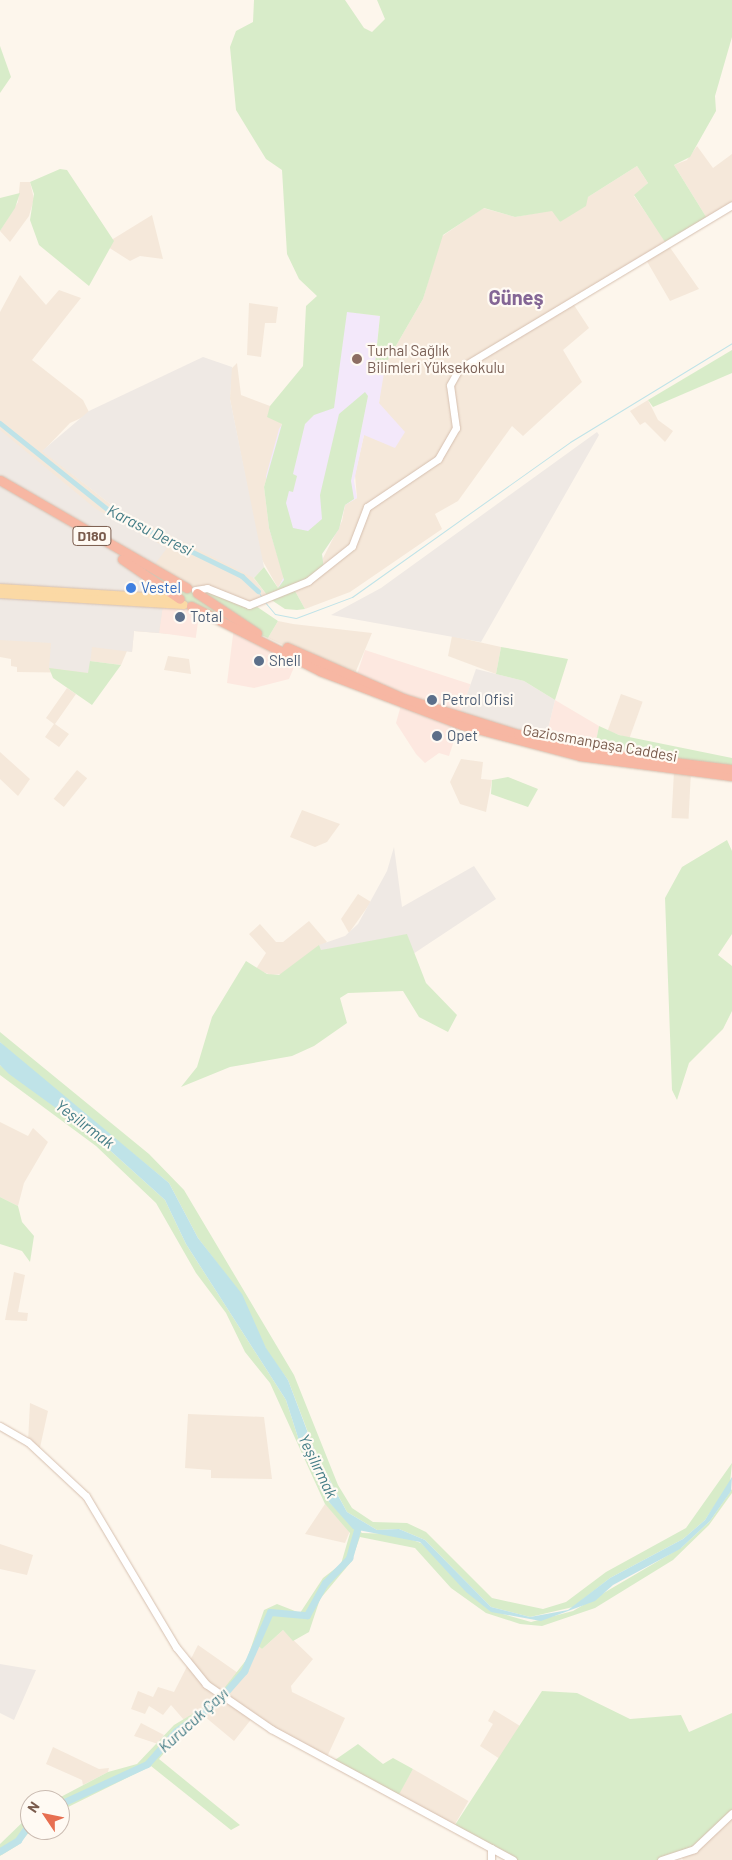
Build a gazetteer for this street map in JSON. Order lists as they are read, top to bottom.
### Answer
{
  "streets": {
    "highway": ["D180", "Gaziosmanpaşa Caddesi"]
  },
  "crossings": [
    ["D180", "Gaziosmanpaşa Caddesi"]
  ],
  "districts": ["Güneş"],
  "water": ["Karasu Deresi", "Yeşilırmak", "Kurucuk Çayı"],
  "places": [
    "Turhal Sağlık Bilimleri Yüksekokulu",
    "Vestel",
    "Total",
    "Shell",
    "Petrol Ofisi",
    "Opet"
  ],
  "north": "top left"
}
